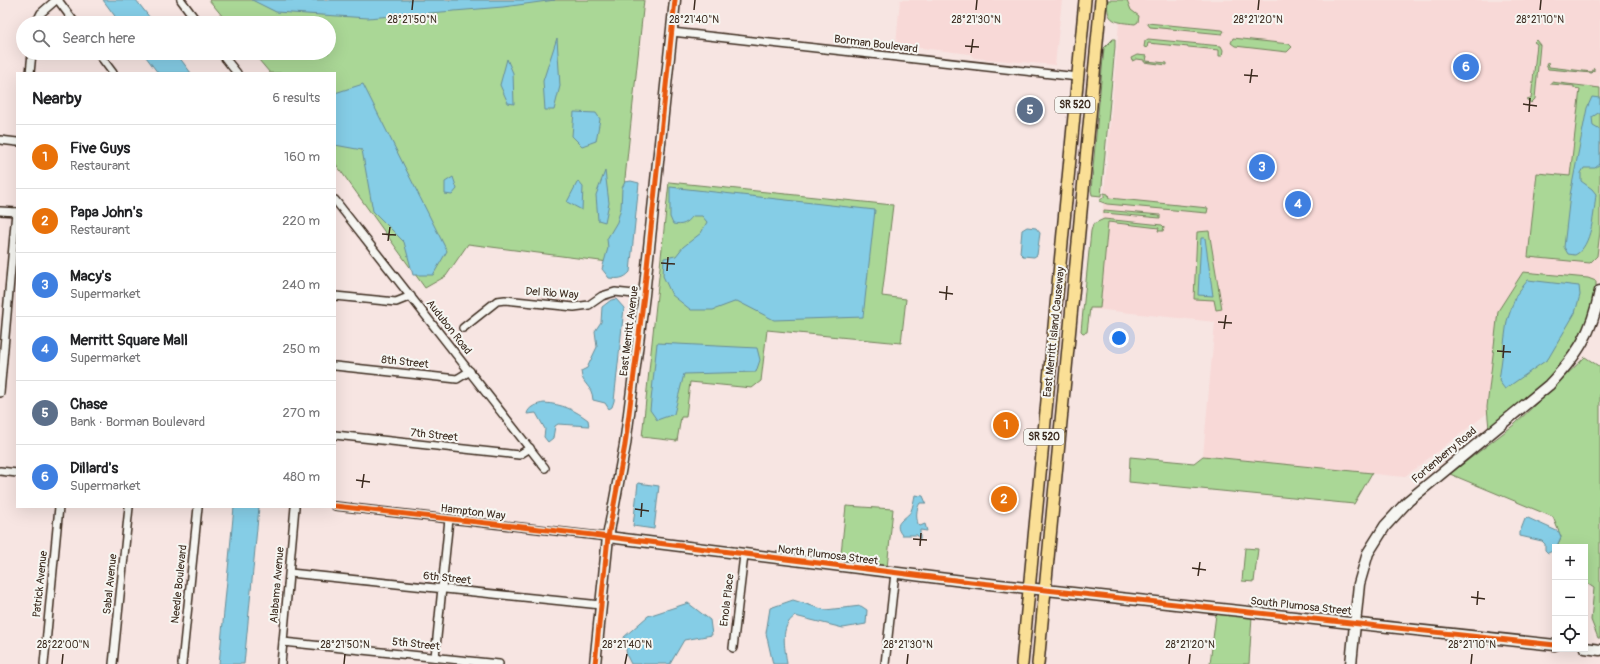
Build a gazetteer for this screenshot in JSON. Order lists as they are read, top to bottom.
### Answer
{
  "streets": {
    "main road": ["SR 520", "East Merritt Island Causeway"],
    "street": [
      "Borman Boulevard",
      "Del Rio Way",
      "Audubon Road",
      "East Merritt Avenue",
      "8th Street",
      "7th Street",
      "Fortenberry Road",
      "Hampton Way",
      "North Plumosa Street",
      "6th Street",
      "Patrick Avenue",
      "Sabal Avenue",
      "Needle Boulevard",
      "Alabama Avenue",
      "Enola Place",
      "South Plumosa Street",
      "5th Street"
    ]
  },
  "crossings": [
    ["Borman Boulevard", "East Merritt Avenue"],
    ["Borman Boulevard", "East Merritt Island Causeway"],
    ["Del Rio Way", "East Merritt Avenue"],
    ["Audubon Road", "8th Street"],
    ["Audubon Road", "7th Street"],
    ["East Merritt Avenue", "Hampton Way"],
    ["East Merritt Avenue", "North Plumosa Street"],
    ["East Merritt Avenue", "6th Street"],
    ["East Merritt Island Causeway", "North Plumosa Street"],
    ["East Merritt Island Causeway", "South Plumosa Street"],
    ["Fortenberry Road", "South Plumosa Street"],
    ["Hampton Way", "North Plumosa Street"],
    ["North Plumosa Street", "Enola Place"],
    ["North Plumosa Street", "South Plumosa Street"],
    ["6th Street", "Alabama Avenue"],
    ["Alabama Avenue", "5th Street"]
  ],
  "page": {
    "search": "Search here",
    "pins": [
      "6",
      "5",
      "3",
      "4",
      "1",
      "2"
    ],
    "heading": ["Nearby", "6 results"],
    "list": [
      {
        "mark": "1",
        "name": "Five Guys",
        "note": "Restaurant",
        "value": "160 m"
      },
      {
        "mark": "2",
        "name": "Papa John's",
        "note": "Restaurant",
        "value": "220 m"
      },
      {
        "mark": "3",
        "name": "Macy's",
        "note": "Supermarket",
        "value": "240 m"
      },
      {
        "mark": "4",
        "name": "Merritt Square Mall",
        "note": "Supermarket",
        "value": "250 m"
      },
      {
        "mark": "5",
        "name": "Chase",
        "note": "Bank · Borman Boulevard",
        "value": "270 m"
      },
      {
        "mark": "6",
        "name": "Dillard's",
        "note": "Supermarket",
        "value": "480 m"
      }
    ],
    "map_buttons": ["+", "−"]
  },
  "coordinates": [
    "28°21'50\"N",
    "28°21'40\"N",
    "28°21'30\"N",
    "28°21'20\"N",
    "28°21'10\"N",
    "28°22'00\"N"
  ]
}
